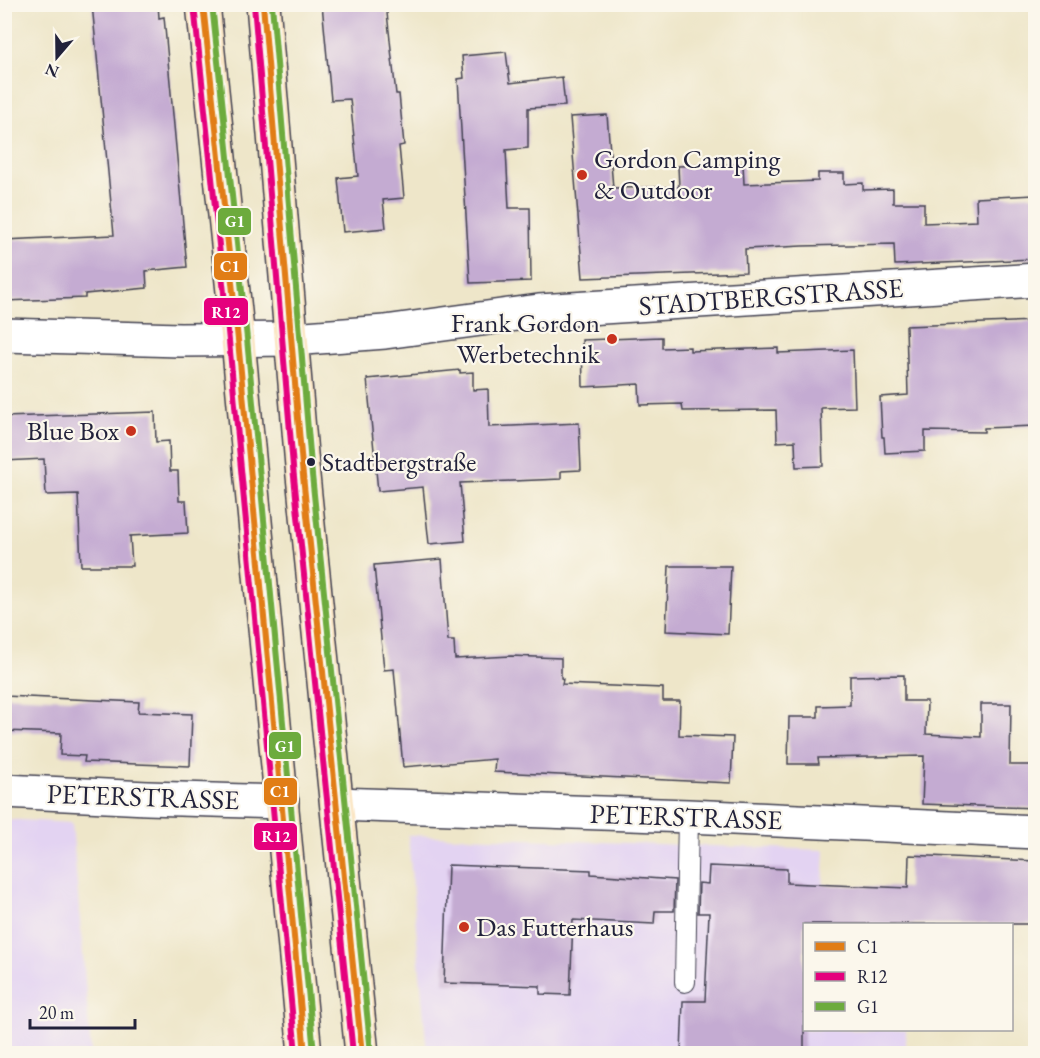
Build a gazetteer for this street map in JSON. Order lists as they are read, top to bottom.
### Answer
{
  "streets": {
    "street": ["STADTBERGSTRASSE", "PETERSTRASSE"]
  },
  "places": [
    "Gordon Camping & Outdoor",
    "Frank Gordon Werbetechnik",
    "Blue Box",
    "Stadtbergstraße",
    "Das Futterhaus"
  ],
  "lines": ["transit line C1", "transit line G1", "transit line R12"],
  "legend": ["C1", "R12", "G1"],
  "scale_bar": "20 m",
  "north": "bottom"
}
